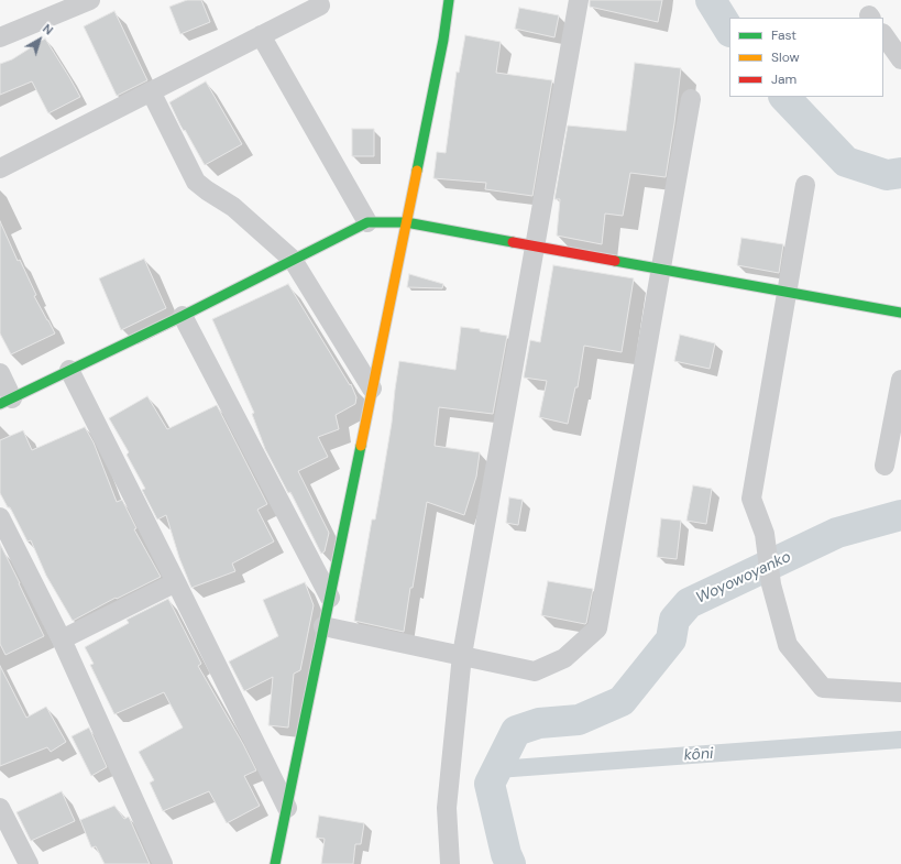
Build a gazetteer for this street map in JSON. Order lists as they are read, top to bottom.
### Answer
{
  "water": ["Woyowoyanko", "kôni"],
  "legend": ["Fast", "Slow", "Jam"],
  "north": "top right"
}
